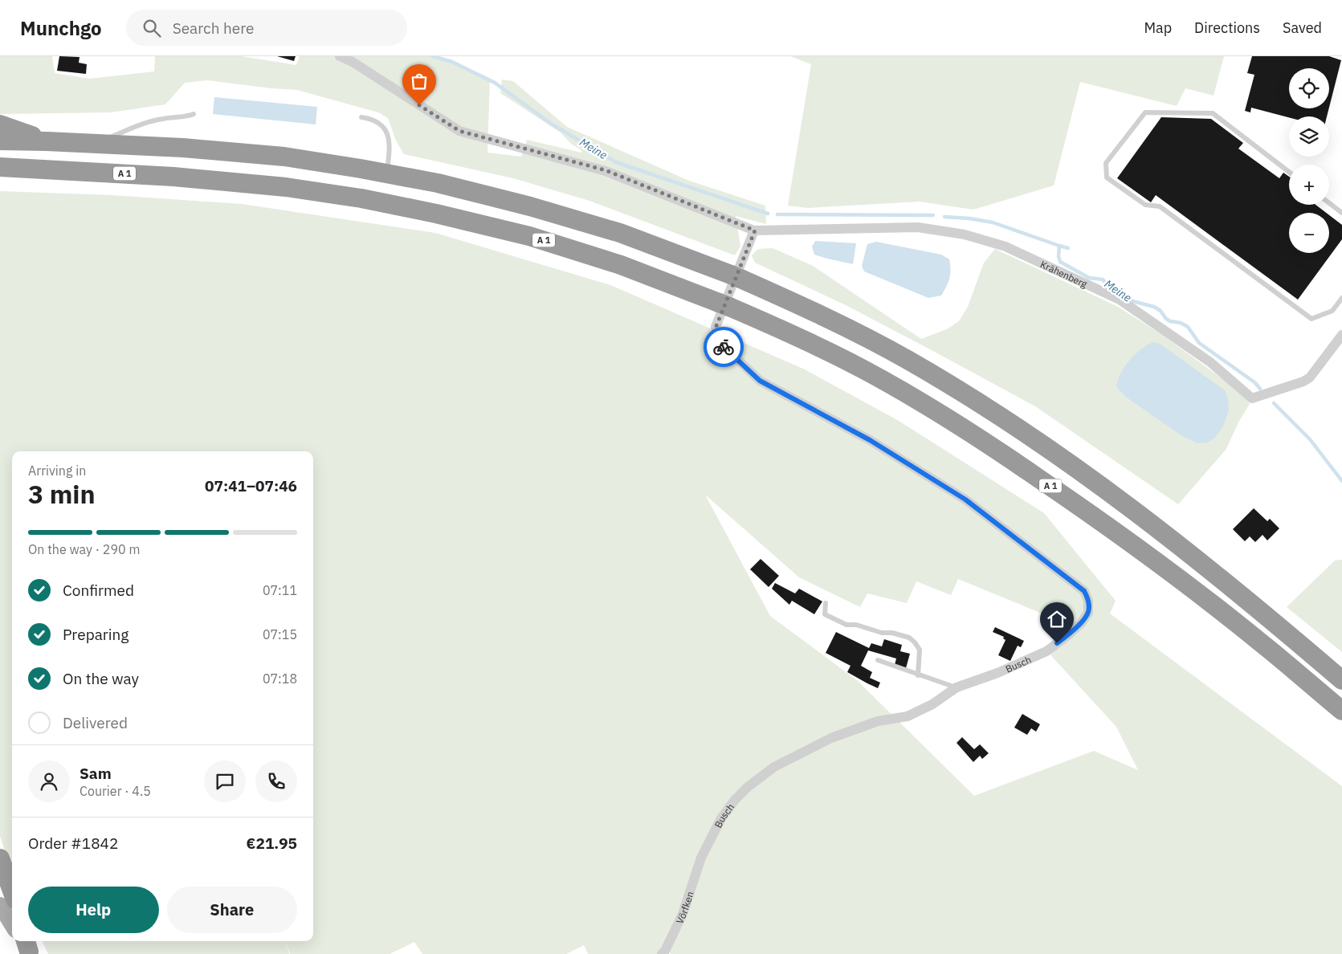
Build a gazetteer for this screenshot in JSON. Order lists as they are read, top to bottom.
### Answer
{
  "streets": {
    "highway": ["A 1"],
    "street": ["Krähenberg", "Busch", "Vörfken"]
  },
  "crossings": [
    ["Krähenberg", "Busch"],
    ["Busch", "Vörfken"]
  ],
  "water": ["Meine"],
  "page": {
    "header": "Munchgo",
    "search": "Search here",
    "nav": ["Map", "Directions", "Saved"],
    "map_buttons": ["+", "−"],
    "heading": ["3 min", "Arriving in", "07:41–07:46"],
    "panel": [
      "Sam",
      "Courier · 4.5",
      "Order #1842",
      "€21.95"
    ],
    "bar": "On the way · 290 m",
    "list": [
      ["Confirmed", "07:11"],
      ["Preparing", "07:15"],
      ["On the way", "07:18"],
      "Delivered"
    ],
    "buttons": ["Help", "Share"]
  }
}
